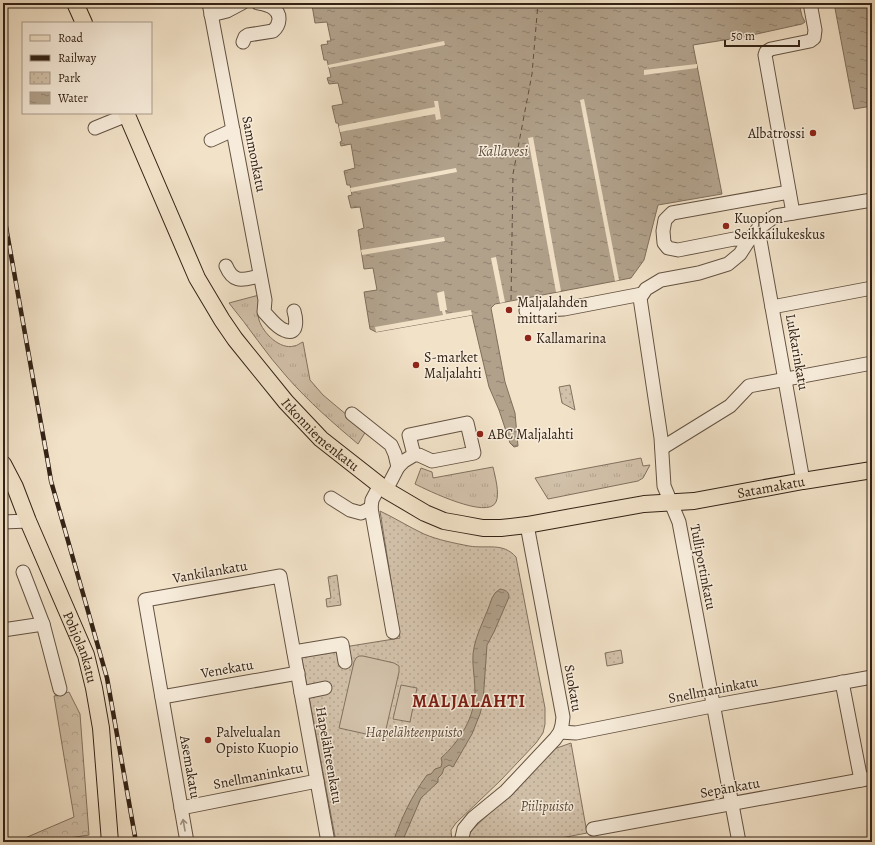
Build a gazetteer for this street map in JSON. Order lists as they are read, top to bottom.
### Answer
{
  "streets": {
    "main road": ["Itkonniemenkatu", "Satamakatu", "Pohjolankatu"],
    "street": [
      "Sammonkatu",
      "Lukkarinkatu",
      "Tulliportinkatu",
      "Vankilankatu",
      "Venekatu",
      "Suokatu",
      "Snellmaninkatu",
      "Hapelähteenkatu",
      "Asemakatu",
      "Sepänkatu"
    ]
  },
  "crossings": [
    ["Lukkarinkatu", "Satamakatu"],
    ["Itkonniemenkatu", "Satamakatu"],
    ["Itkonniemenkatu", "Tulliportinkatu"],
    ["Itkonniemenkatu", "Suokatu"],
    ["Satamakatu", "Tulliportinkatu"],
    ["Tulliportinkatu", "Snellmaninkatu"],
    ["Tulliportinkatu", "Sepänkatu"],
    ["Vankilankatu", "Venekatu"],
    ["Vankilankatu", "Hapelähteenkatu"],
    ["Vankilankatu", "Asemakatu"],
    ["Venekatu", "Hapelähteenkatu"],
    ["Venekatu", "Asemakatu"],
    ["Suokatu", "Snellmaninkatu"],
    ["Snellmaninkatu", "Hapelähteenkatu"],
    ["Snellmaninkatu", "Asemakatu"]
  ],
  "districts": ["MALJALAHTI"],
  "water": ["Kallavesi"],
  "parks": ["Hapelähteenpuisto", "Piilipuisto"],
  "places": [
    "Albatrossi",
    "Kuopion Seikkailukeskus",
    "Maljalahden mittari",
    "Kallamarina",
    "S-market Maljalahti",
    "ABC Maljalahti",
    "Palvelualan Opisto Kuopio"
  ],
  "legend": [
    "Road",
    "Railway",
    "Park",
    "Water"
  ],
  "scale_bar": "50 m"
}
